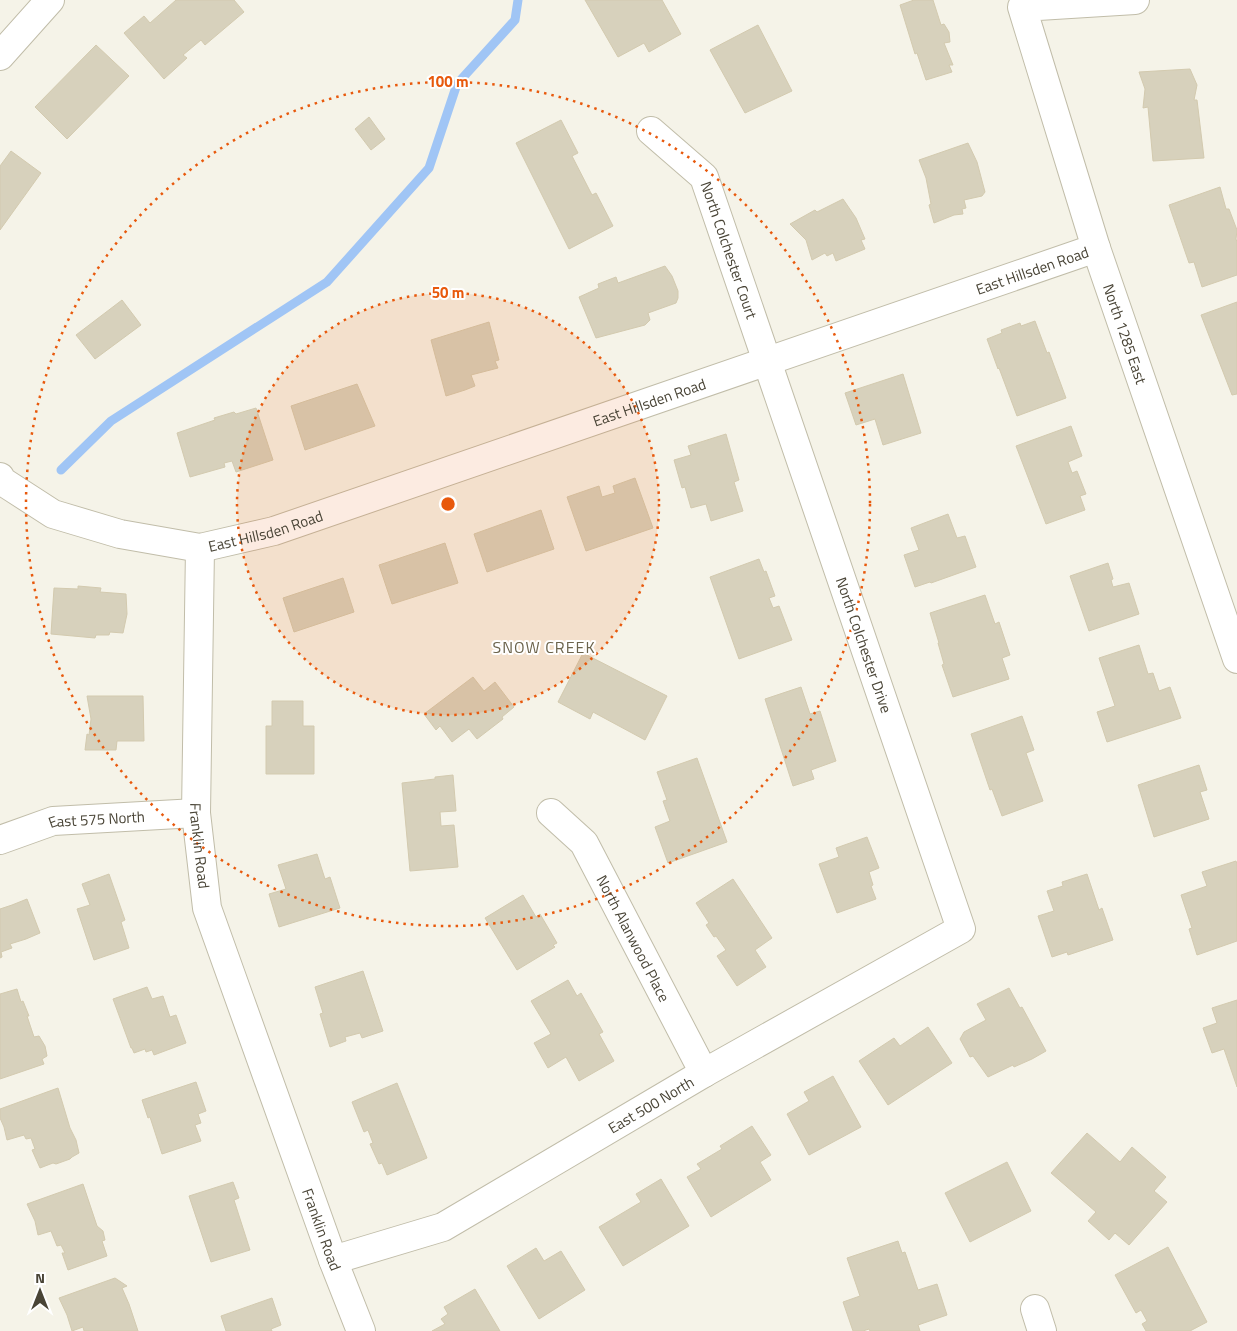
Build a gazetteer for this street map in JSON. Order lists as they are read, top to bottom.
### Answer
{
  "streets": {
    "street": [
      "North Colchester Court",
      "East Hillsden Road",
      "North 1285 East",
      "North Colchester Drive",
      "East 575 North",
      "Franklin Road",
      "North Alanwood Place",
      "East 500 North"
    ]
  },
  "crossings": [
    ["North Colchester Court", "East Hillsden Road"],
    ["North Colchester Court", "North Colchester Drive"],
    ["East Hillsden Road", "North 1285 East"],
    ["East Hillsden Road", "North Colchester Drive"],
    ["East Hillsden Road", "Franklin Road"],
    ["North Colchester Drive", "East 500 North"],
    ["East 575 North", "Franklin Road"],
    ["Franklin Road", "East 500 North"],
    ["North Alanwood Place", "East 500 North"]
  ],
  "districts": ["SNOW CREEK"],
  "north": "top",
  "rings": ["100 m", "50 m"]
}
